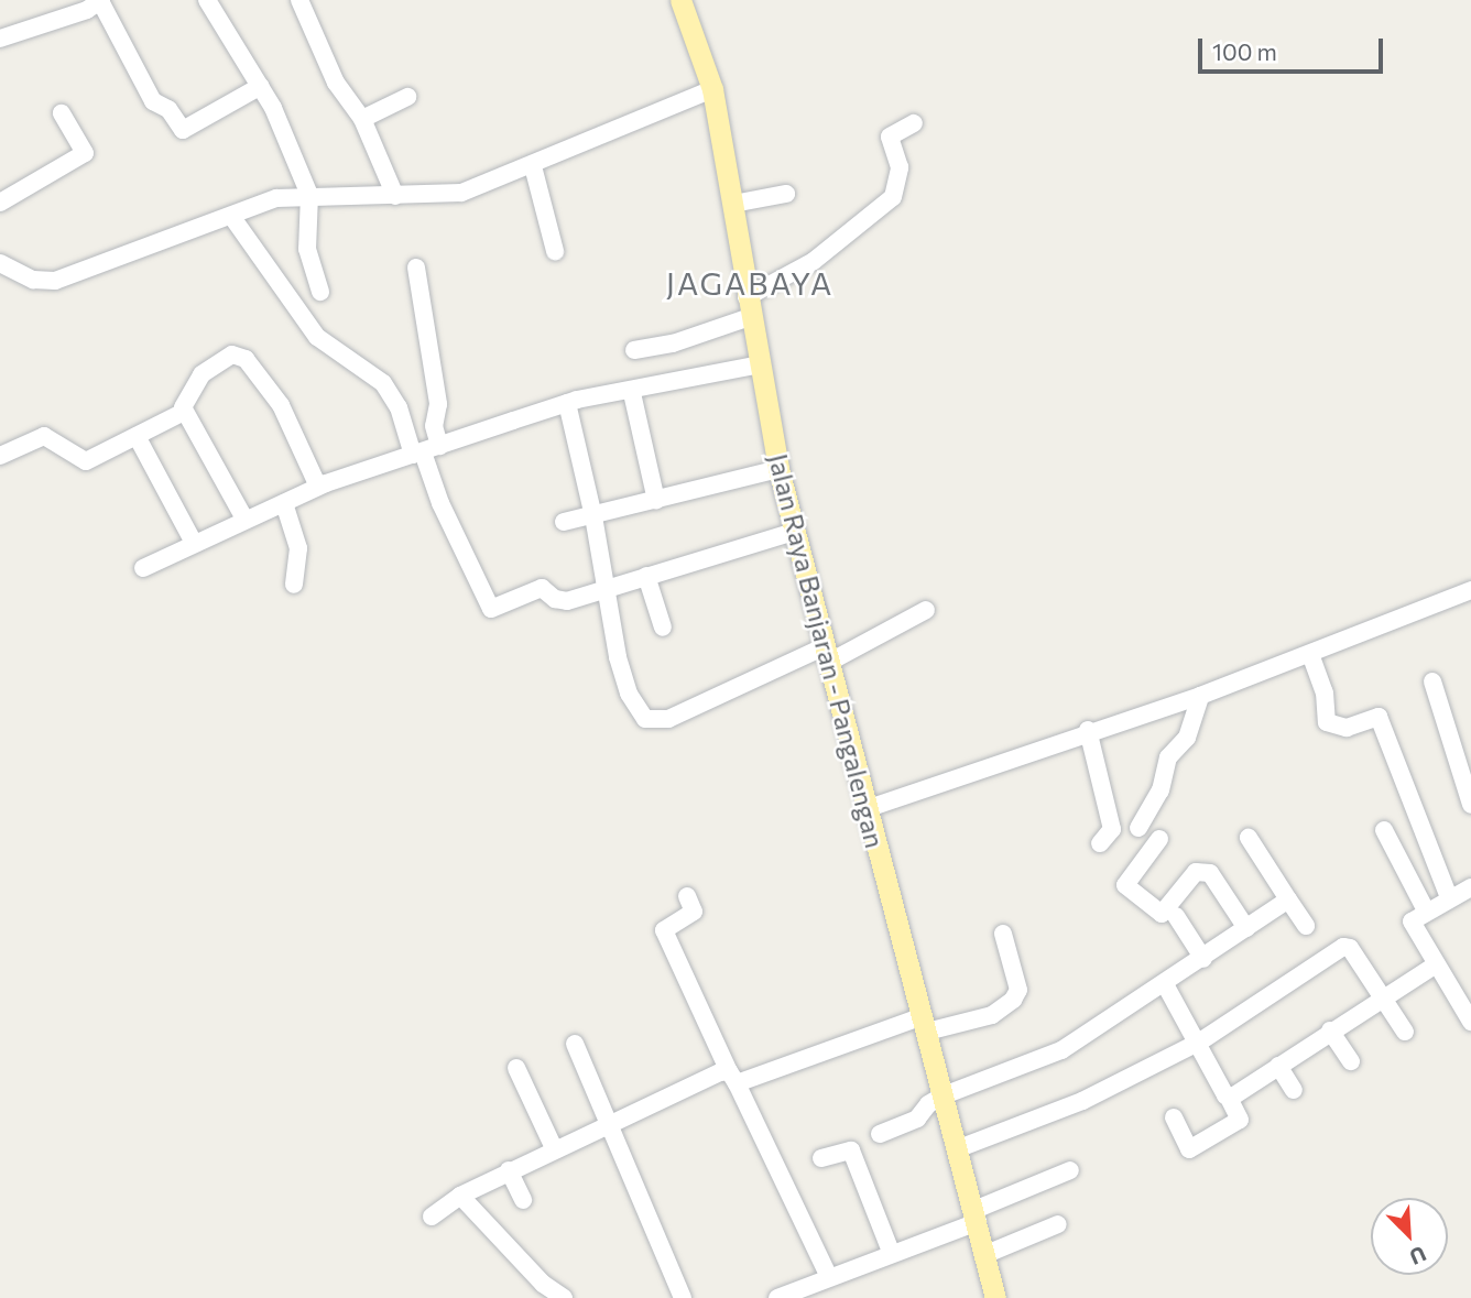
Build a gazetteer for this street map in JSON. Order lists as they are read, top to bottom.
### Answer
{
  "streets": {
    "main road": ["Jalan Raya Banjaran - Pangalengan"]
  },
  "districts": ["JAGABAYA"],
  "scale_bar": "100 m",
  "north": "bottom right"
}
